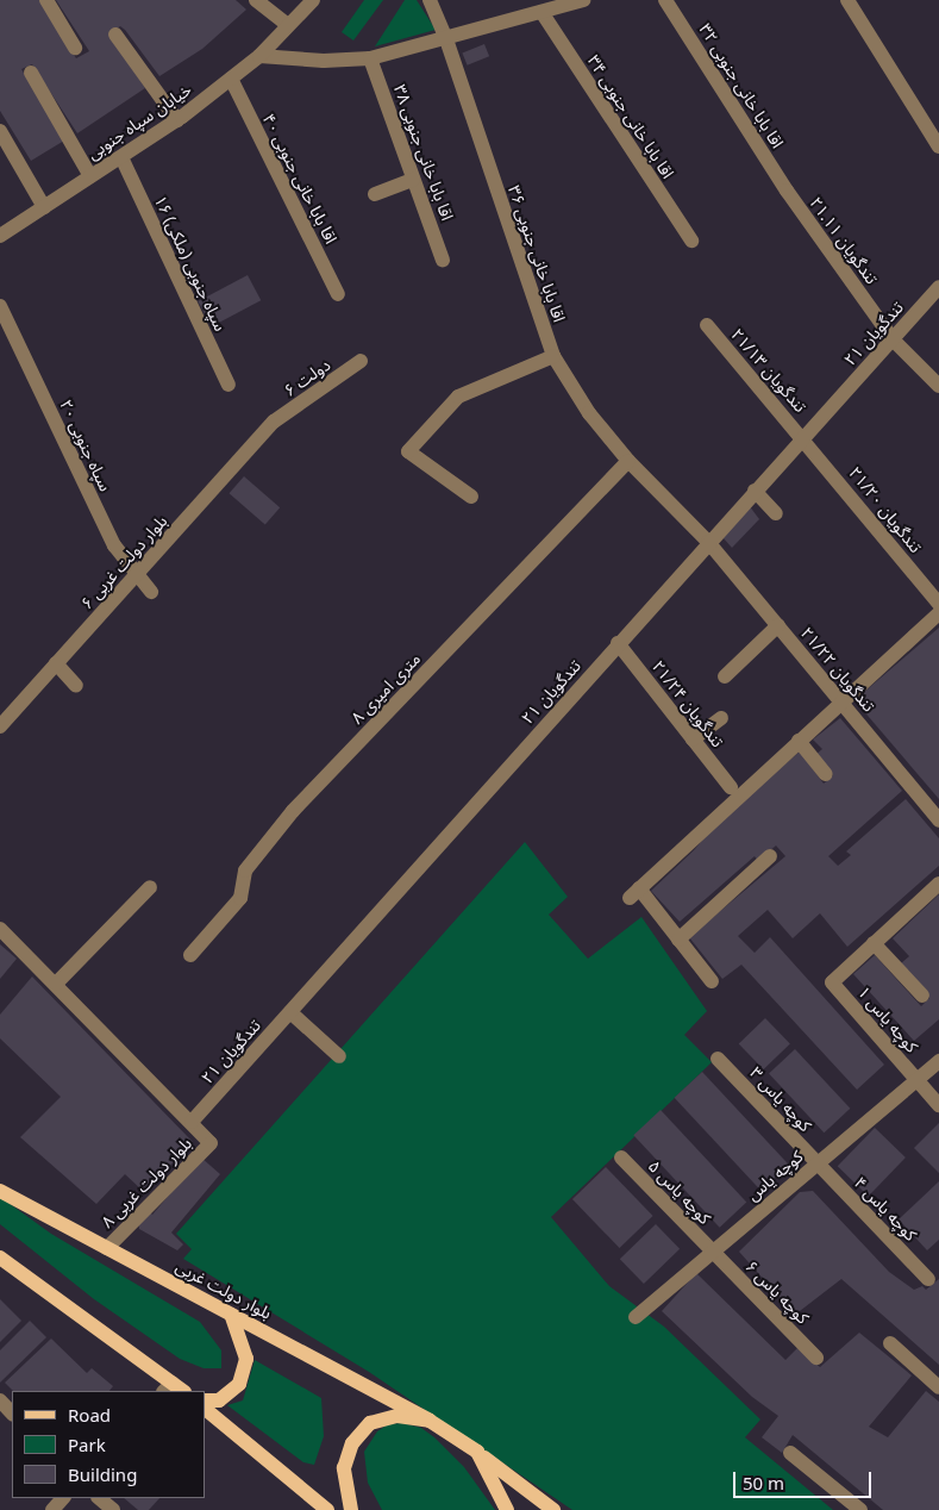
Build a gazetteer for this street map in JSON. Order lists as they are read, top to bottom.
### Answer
{
  "streets": {
    "main road": ["بلوار دولت غربی"],
    "street": [
      "۳۲ اقا بابا خانی جنوبی",
      "۳۴ اقا بابا خانی جنوبی",
      "خیابان سپاه جنوبی",
      "۳۸ اقا بابا خانی جنوبی",
      "۴۰ اقا بابا خانی جنوبی",
      "۲۱.۱۱ تندگویان",
      "۳۶ اقا بابا خانی جنوبی",
      "۱۶ سپاه جنوبی (ملکی)",
      "۲۱ تندگویان",
      "۲۱/۱۳ تندگویان",
      "۶ دولت",
      "۲۰ سپاه جنوبی",
      "۲۱/۲۰ تندگویان",
      "بلوار دولت غربی ۶",
      "۲۱/۲۲ تندگویان",
      "۸ متری امیری",
      "۲۱/۲۴ تندگویان",
      "کوچه یاس ۱",
      "کوچه یاس ۳",
      "کوچه یاس",
      "بلوار دولت غربی ۸",
      "کوچه یاس ۵",
      "کوچه یاس ۴",
      "کوچه یاس ۶"
    ]
  },
  "crossings": [
    ["۳۲ اقا بابا خانی جنوبی", "۲۱.۱۱ تندگویان"],
    ["خیابان سپاه جنوبی", "۴۰ اقا بابا خانی جنوبی"],
    ["خیابان سپاه جنوبی", "۱۶ سپاه جنوبی (ملکی)"],
    ["۲۱.۱۱ تندگویان", "۲۱ تندگویان"],
    ["۳۶ اقا بابا خانی جنوبی", "۲۱/۲۲ تندگویان"],
    ["۳۶ اقا بابا خانی جنوبی", "۸ متری امیری"],
    ["۲۱ تندگویان", "۲۱/۱۳ تندگویان"],
    ["۲۱ تندگویان", "۲۱/۲۰ تندگویان"],
    ["۲۱ تندگویان", "۲۱/۲۲ تندگویان"],
    ["۲۱ تندگویان", "۲۱/۲۴ تندگویان"],
    ["۲۱ تندگویان", "بلوار دولت غربی ۸"],
    ["۲۱/۱۳ تندگویان", "۲۱/۲۰ تندگویان"],
    ["۶ دولت", "بلوار دولت غربی ۶"],
    ["۲۰ سپاه جنوبی", "بلوار دولت غربی ۶"],
    ["۲۱/۲۲ تندگویان", "۸ متری امیری"],
    ["کوچه یاس ۱", "کوچه یاس"],
    ["کوچه یاس ۳", "کوچه یاس"],
    ["کوچه یاس ۳", "کوچه یاس ۴"],
    ["کوچه یاس", "کوچه یاس ۵"],
    ["کوچه یاس", "کوچه یاس ۴"],
    ["کوچه یاس", "کوچه یاس ۶"],
    ["بلوار دولت غربی ۸", "بلوار دولت غربی"],
    ["کوچه یاس ۵", "کوچه یاس ۶"]
  ],
  "legend": ["Road", "Park", "Building"],
  "scale_bar": "50 m"
}
